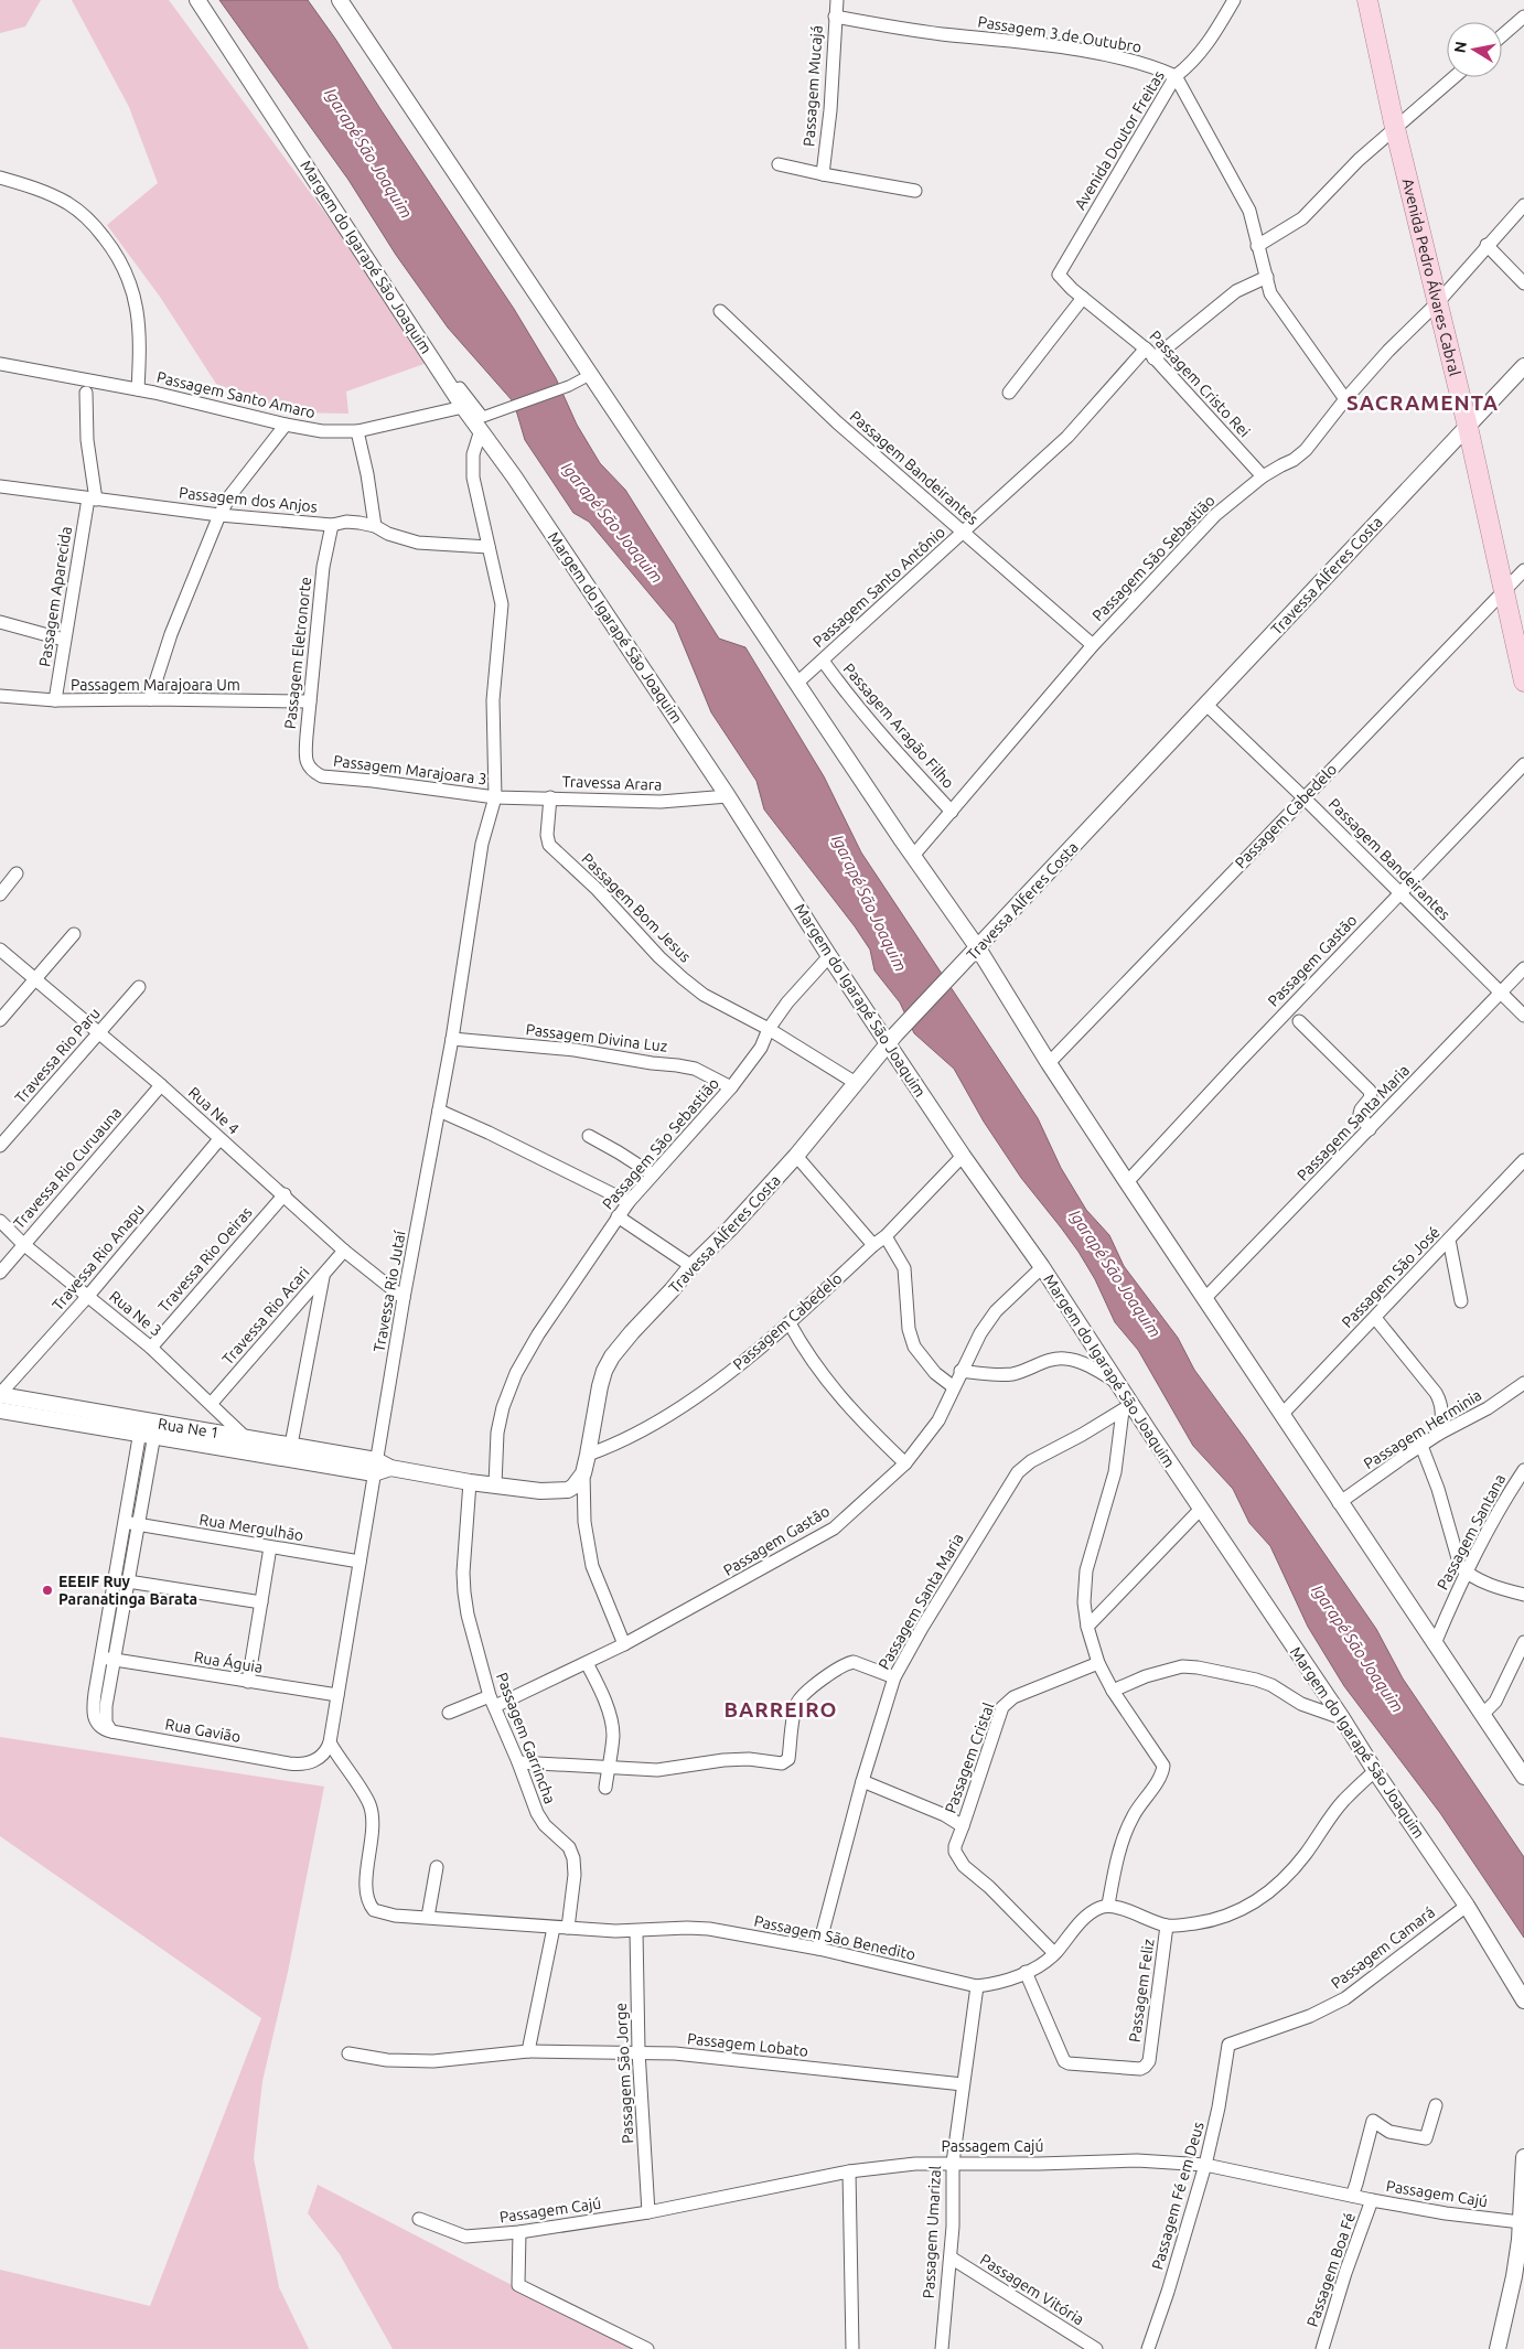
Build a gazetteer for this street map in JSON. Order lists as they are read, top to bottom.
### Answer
{
  "streets": {
    "main road": ["Avenida Pedro Álvares Cabral"],
    "street": [
      "Passagem 3 de Outubro",
      "Passagem Mucajá",
      "Avenida Doutor Freitas",
      "Margem do Igarapé São Joaquim",
      "Passagem Cristo Rei",
      "Passagem Santo Amaro",
      "Passagem Bandeirantes",
      "Passagem dos Anjos",
      "Passagem São Sebastião",
      "Travessa Alferes Costa",
      "Passagem Santo Antônio",
      "Passagem Aparecida",
      "Passagem Eletronorte",
      "Passagem Marajoara Um",
      "Passagem Aragão Filho",
      "Passagem Marajoara 3",
      "Travessa Arara",
      "Passagem Cabedelo",
      "Passagem Bom Jesus",
      "Passagem Gastão",
      "Passagem Divina Luz",
      "Travessa Rio Paru",
      "Rua Ne 4",
      "Passagem Santa Maria",
      "Travessa Rio Curuauna",
      "Travessa Rio Anapu",
      "Travessa Rio Oeiras",
      "Passagem São José",
      "Travessa Rio Jutaí",
      "Rua Ne 3",
      "Travessa Rio Acari",
      "Rua Ne 1",
      "Passagem Herminia",
      "Rua Mergulhão",
      "Passagem Santana",
      "Rua Águia",
      "Rua Gavião",
      "Passagem Garrincha",
      "Passagem Cristal",
      "Passagem São Benedito",
      "Passagem Camará",
      "Passagem Feliz",
      "Passagem Lobato",
      "Passagem São Jorge",
      "Passagem Cajú",
      "Passagem Fé em Deus",
      "Passagem Umarizal",
      "Passagem Boa Fé",
      "Passagem Vitória"
    ]
  },
  "crossings": [
    ["Passagem 3 de Outubro", "Passagem Mucajá"],
    ["Passagem 3 de Outubro", "Avenida Doutor Freitas"],
    ["Avenida Doutor Freitas", "Passagem Cristo Rei"],
    ["Margem do Igarapé São Joaquim", "Passagem Santo Amaro"],
    ["Margem do Igarapé São Joaquim", "Passagem São Sebastião"],
    ["Margem do Igarapé São Joaquim", "Travessa Alferes Costa"],
    ["Margem do Igarapé São Joaquim", "Travessa Arara"],
    ["Margem do Igarapé São Joaquim", "Passagem Cabedelo"],
    ["Margem do Igarapé São Joaquim", "Passagem Gastão"],
    ["Margem do Igarapé São Joaquim", "Passagem Santa Maria"],
    ["Margem do Igarapé São Joaquim", "Travessa Rio Jutaí"],
    ["Margem do Igarapé São Joaquim", "Passagem Camará"],
    ["Avenida Pedro Álvares Cabral", "Passagem São Sebastião"],
    ["Avenida Pedro Álvares Cabral", "Travessa Alferes Costa"],
    ["Avenida Pedro Álvares Cabral", "Passagem Cabedelo"],
    ["Passagem Cristo Rei", "Passagem São Sebastião"],
    ["Passagem Cristo Rei", "Passagem Santo Antônio"],
    ["Passagem Bandeirantes", "Passagem São Sebastião"],
    ["Passagem Bandeirantes", "Travessa Alferes Costa"],
    ["Passagem Bandeirantes", "Passagem Santo Antônio"],
    ["Passagem Bandeirantes", "Passagem Cabedelo"],
    ["Passagem Bandeirantes", "Passagem Gastão"],
    ["Passagem Bandeirantes", "Passagem Santa Maria"],
    ["Passagem dos Anjos", "Passagem Aparecida"],
    ["Passagem dos Anjos", "Passagem Eletronorte"],
    ["Passagem dos Anjos", "Travessa Rio Jutaí"],
    ["Passagem São Sebastião", "Passagem Aragão Filho"],
    ["Passagem São Sebastião", "Passagem Bom Jesus"],
    ["Passagem São Sebastião", "Passagem Divina Luz"],
    ["Travessa Alferes Costa", "Passagem Cabedelo"],
    ["Travessa Alferes Costa", "Passagem Bom Jesus"],
    ["Passagem Santo Antônio", "Passagem Aragão Filho"],
    ["Passagem Aparecida", "Passagem Marajoara Um"],
    ["Passagem Eletronorte", "Passagem Marajoara Um"],
    ["Passagem Eletronorte", "Passagem Marajoara 3"],
    ["Passagem Marajoara 3", "Travessa Arara"],
    ["Passagem Marajoara 3", "Travessa Rio Jutaí"],
    ["Travessa Arara", "Passagem Bom Jesus"],
    ["Travessa Arara", "Travessa Rio Jutaí"],
    ["Passagem Gastão", "Passagem Garrincha"],
    ["Passagem Divina Luz", "Travessa Rio Jutaí"],
    ["Travessa Rio Paru", "Rua Ne 4"],
    ["Rua Ne 4", "Travessa Rio Curuauna"],
    ["Rua Ne 4", "Travessa Rio Anapu"],
    ["Rua Ne 4", "Travessa Rio Oeiras"],
    ["Rua Ne 4", "Travessa Rio Jutaí"],
    ["Rua Ne 4", "Travessa Rio Acari"],
    ["Passagem Santa Maria", "Passagem Cristal"],
    ["Passagem Santa Maria", "Passagem São Benedito"],
    ["Travessa Rio Curuauna", "Rua Ne 3"],
    ["Travessa Rio Anapu", "Rua Ne 3"],
    ["Travessa Rio Anapu", "Rua Ne 1"],
    ["Travessa Rio Oeiras", "Rua Ne 3"],
    ["Travessa Rio Jutaí", "Rua Ne 1"],
    ["Travessa Rio Jutaí", "Rua Mergulhão"],
    ["Travessa Rio Jutaí", "Rua Águia"],
    ["Travessa Rio Jutaí", "Rua Gavião"],
    ["Travessa Rio Jutaí", "Passagem São Benedito"],
    ["Rua Ne 3", "Travessa Rio Acari"],
    ["Rua Ne 3", "Rua Ne 1"],
    ["Rua Gavião", "Passagem São Benedito"],
    ["Passagem Garrincha", "Passagem São Benedito"],
    ["Passagem Cristal", "Passagem São Benedito"],
    ["Passagem São Benedito", "Passagem Feliz"],
    ["Passagem São Benedito", "Passagem São Jorge"],
    ["Passagem São Benedito", "Passagem Umarizal"],
    ["Passagem Camará", "Passagem Fé em Deus"],
    ["Passagem Lobato", "Passagem São Jorge"],
    ["Passagem Lobato", "Passagem Umarizal"],
    ["Passagem São Jorge", "Passagem Cajú"],
    ["Passagem Cajú", "Passagem Fé em Deus"],
    ["Passagem Cajú", "Passagem Umarizal"],
    ["Passagem Cajú", "Passagem Boa Fé"],
    ["Passagem Umarizal", "Passagem Vitória"]
  ],
  "districts": ["SACRAMENTA", "BARREIRO"],
  "water": ["Igarapé São Joaquim"],
  "places": ["EEEIF Ruy Paranatinga Barata"],
  "north": "left"
}
